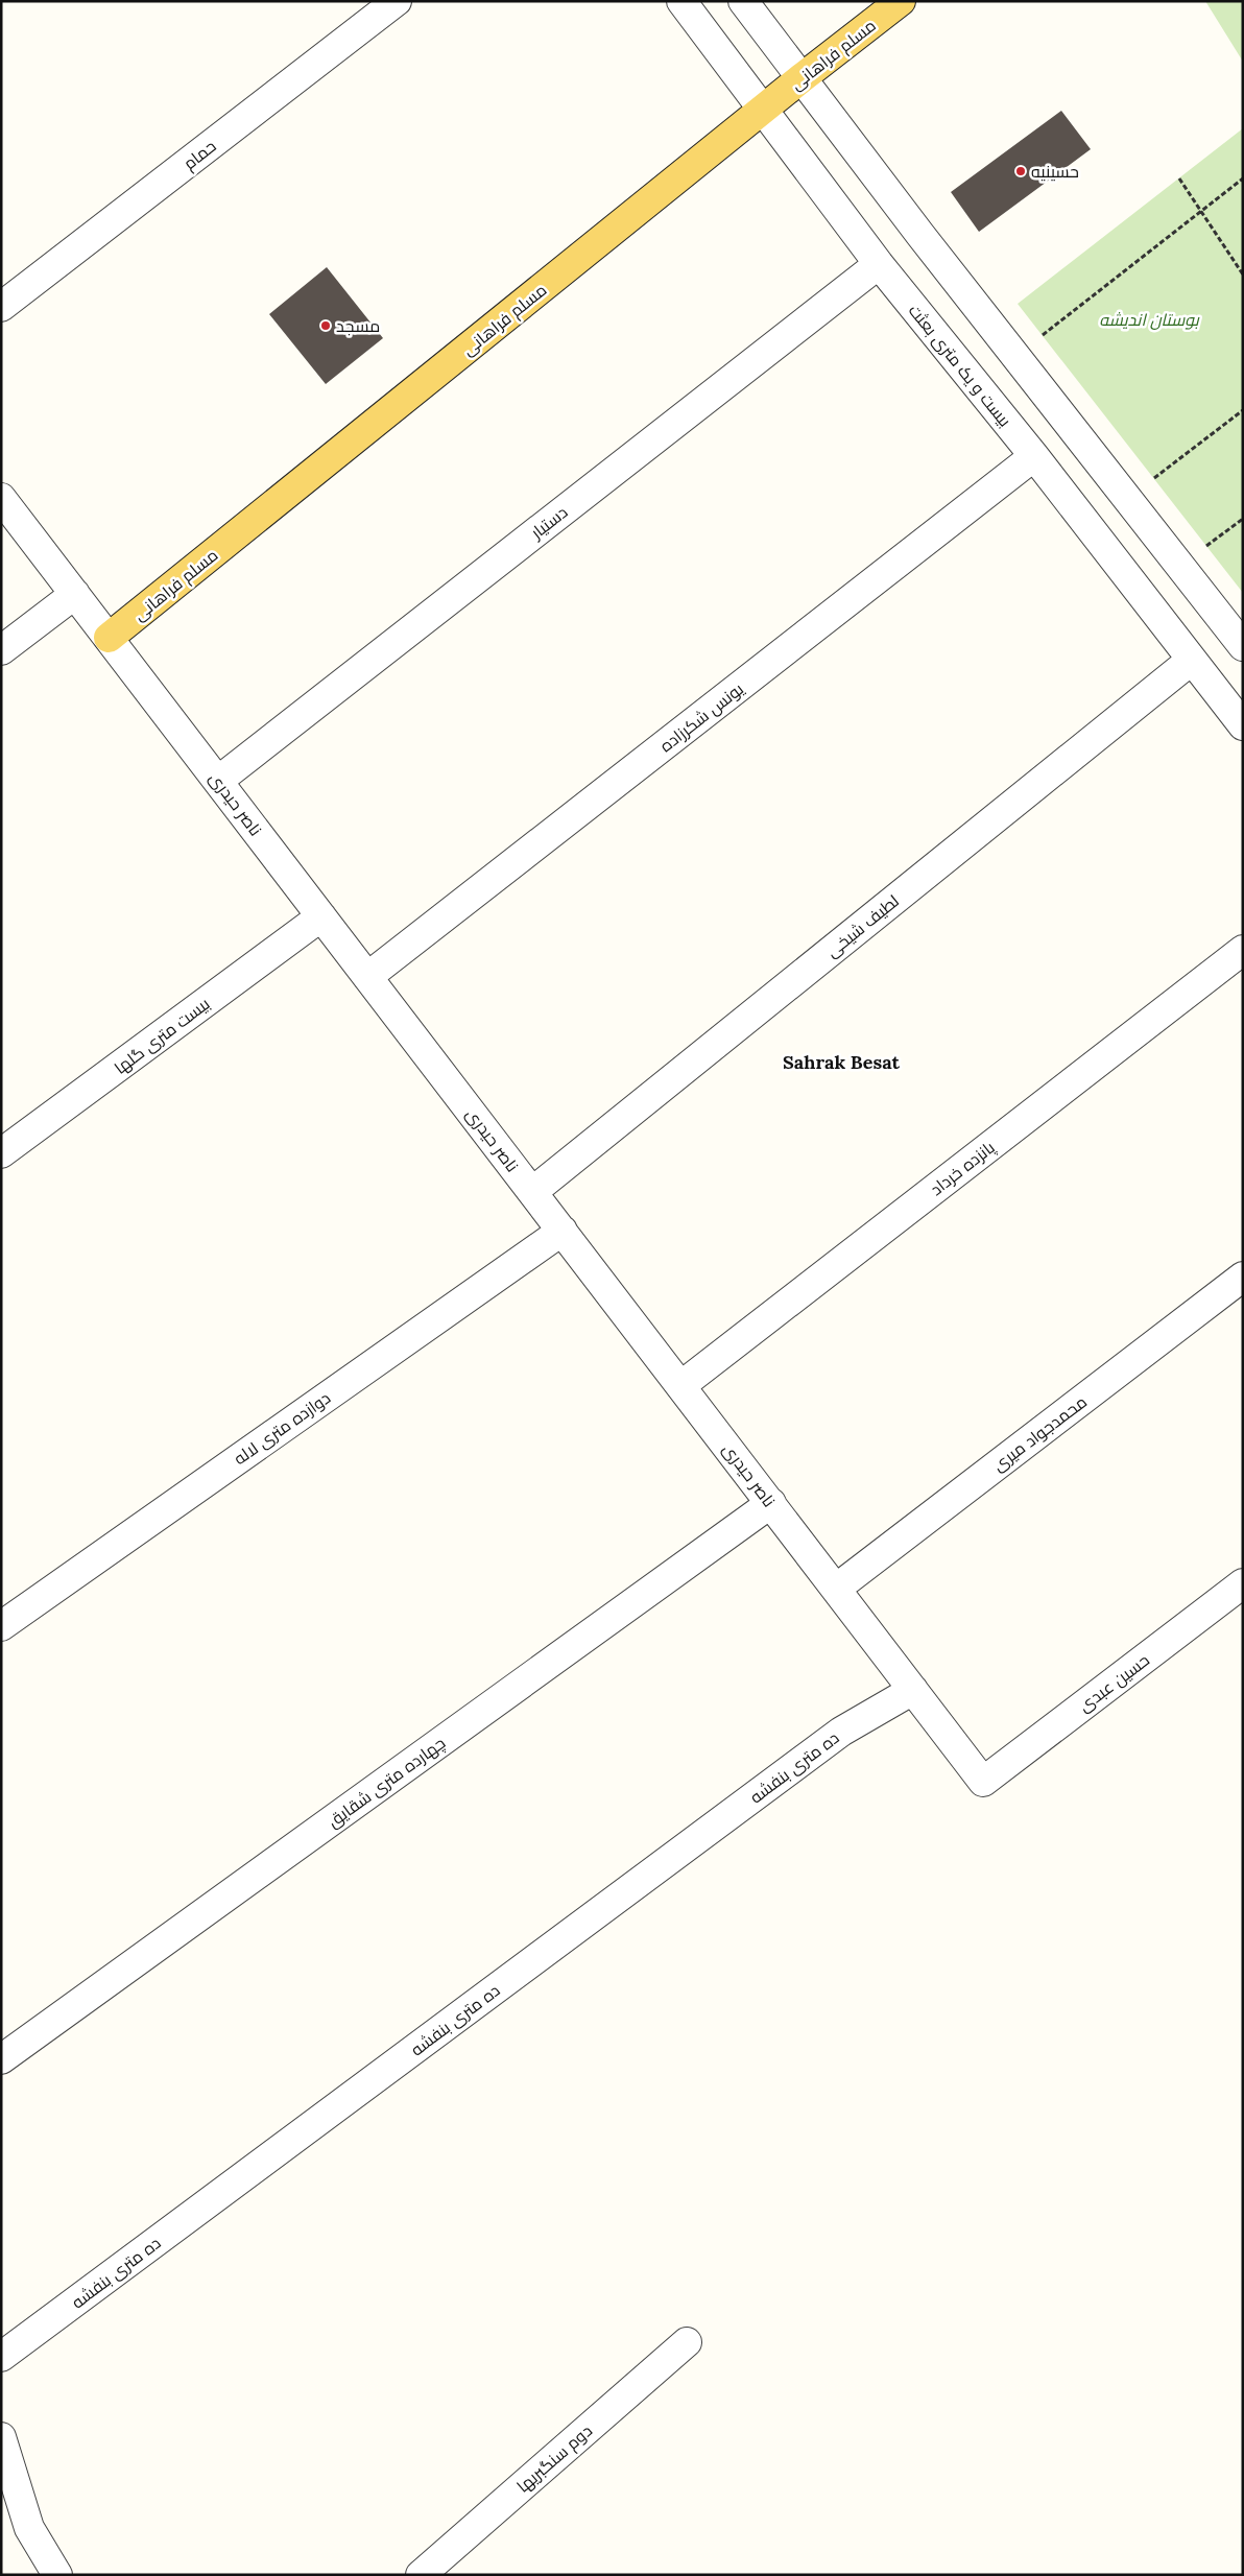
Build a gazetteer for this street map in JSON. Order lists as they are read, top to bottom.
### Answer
{
  "streets": {
    "main road": ["مسلم فراهانی"],
    "street": [
      "حمام",
      "بیست و یک متری بعثت",
      "دستیار",
      "یونس شکرزاده",
      "ناصر حیدری",
      "لطیف شیخی",
      "بیست متری گلها",
      "پانزده خرداد",
      "دوازده متری لاله",
      "محمدجواد میری",
      "حسین عبدی",
      "ده متری بنفشه",
      "چهارده متری شقایق",
      "دوم سنگبریها"
    ]
  },
  "crossings": [
    ["مسلم فراهانی", "بیست و یک متری بعثت"],
    ["مسلم فراهانی", "ناصر حیدری"],
    ["بیست و یک متری بعثت", "دستیار"],
    ["بیست و یک متری بعثت", "یونس شکرزاده"],
    ["بیست و یک متری بعثت", "لطیف شیخی"],
    ["دستیار", "ناصر حیدری"],
    ["یونس شکرزاده", "ناصر حیدری"],
    ["ناصر حیدری", "لطیف شیخی"],
    ["ناصر حیدری", "بیست متری گلها"],
    ["ناصر حیدری", "پانزده خرداد"],
    ["ناصر حیدری", "دوازده متری لاله"],
    ["ناصر حیدری", "محمدجواد میری"],
    ["ناصر حیدری", "حسین عبدی"],
    ["ناصر حیدری", "ده متری بنفشه"],
    ["ناصر حیدری", "چهارده متری شقایق"]
  ],
  "districts": ["Sahrak Besat"],
  "parks": ["بوستان اندیشه"],
  "places": ["حسینیه", "مسجد"]
}
